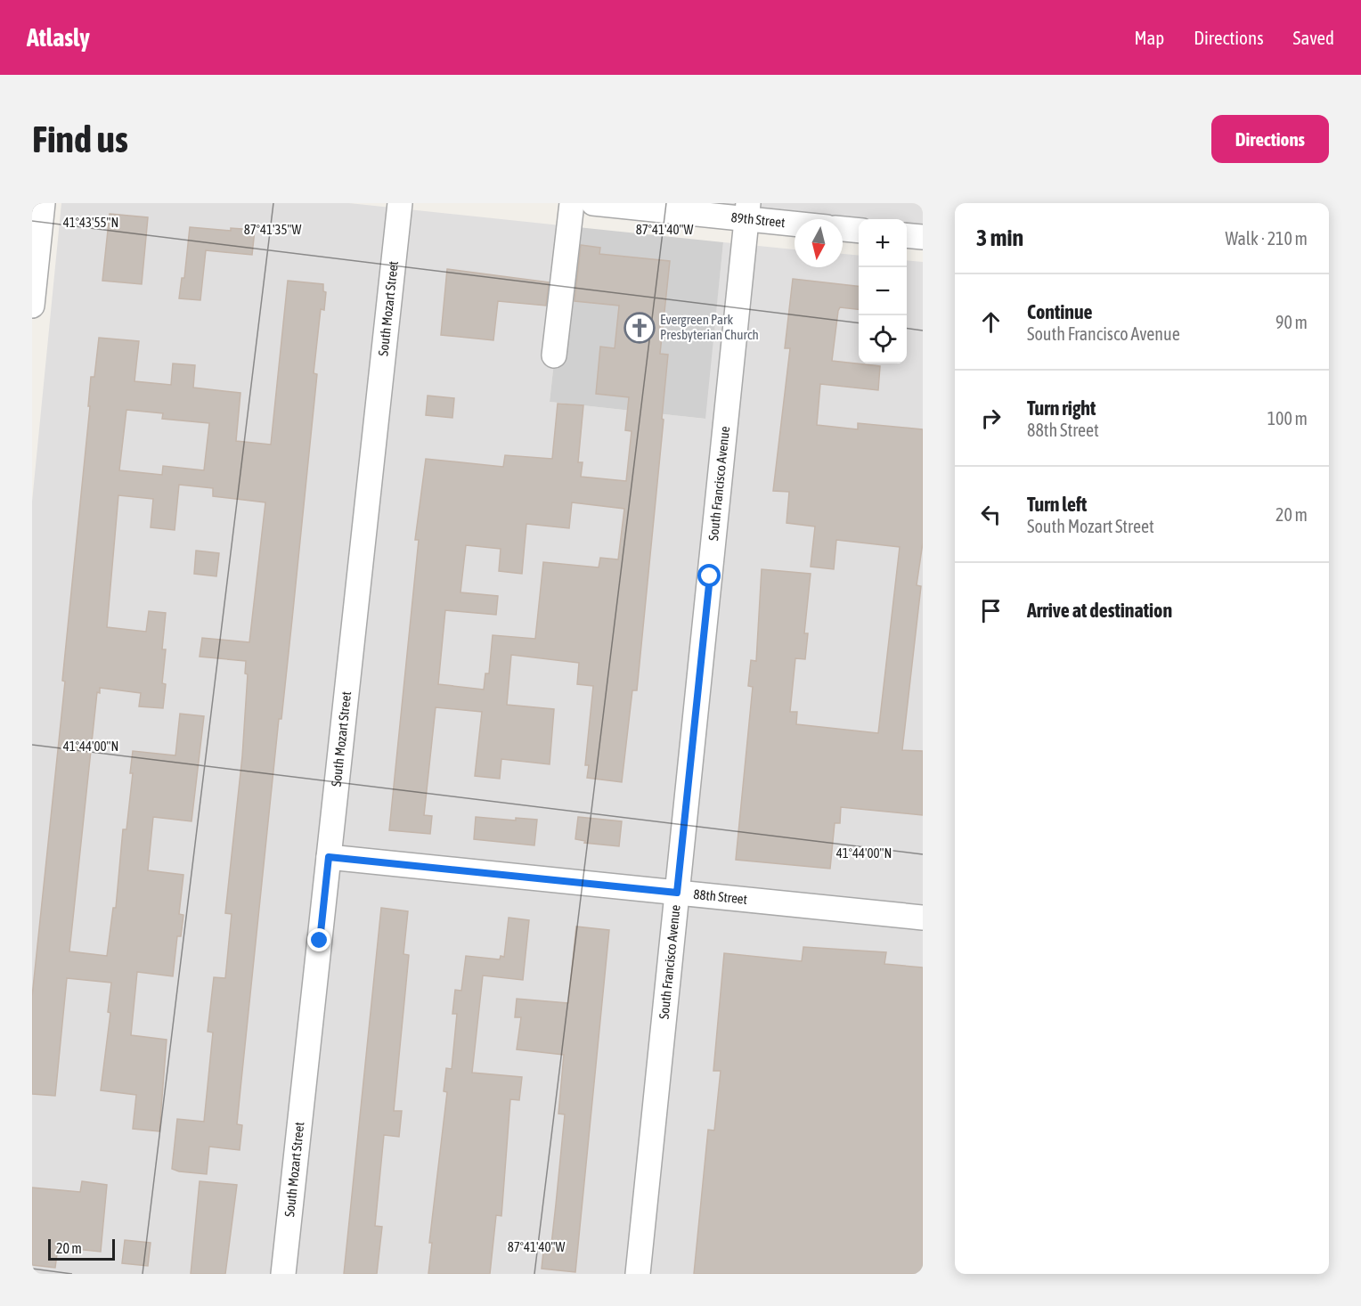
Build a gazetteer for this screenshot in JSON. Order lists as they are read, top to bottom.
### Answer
{
  "streets": {
    "street": [
      "89th Street",
      "South Mozart Street",
      "South Francisco Avenue",
      "88th Street"
    ]
  },
  "crossings": [
    ["89th Street", "South Francisco Avenue"],
    ["South Mozart Street", "88th Street"],
    ["South Francisco Avenue", "88th Street"]
  ],
  "places": {
    "church": ["Evergreen Park Presbyterian Church"]
  },
  "scale_bar": "20 m",
  "north": "bottom",
  "page": {
    "header": "Atlasly",
    "nav": ["Map", "Directions", "Saved"],
    "buttons": "Directions",
    "title": "Find us",
    "heading": ["3 min", "Walk · 210 m"],
    "map_buttons": ["+", "−"],
    "list": [
      ["Continue", "South Francisco Avenue", "90 m"],
      ["Turn right", "88th Street", "100 m"],
      ["Turn left", "South Mozart Street", "20 m"],
      "Arrive at destination"
    ],
    "scale": "20 m"
  },
  "coordinates": [
    "41°43'55\"N",
    "87°41'35\"W",
    "87°41'40\"W",
    "41°44'00\"N"
  ]
}
